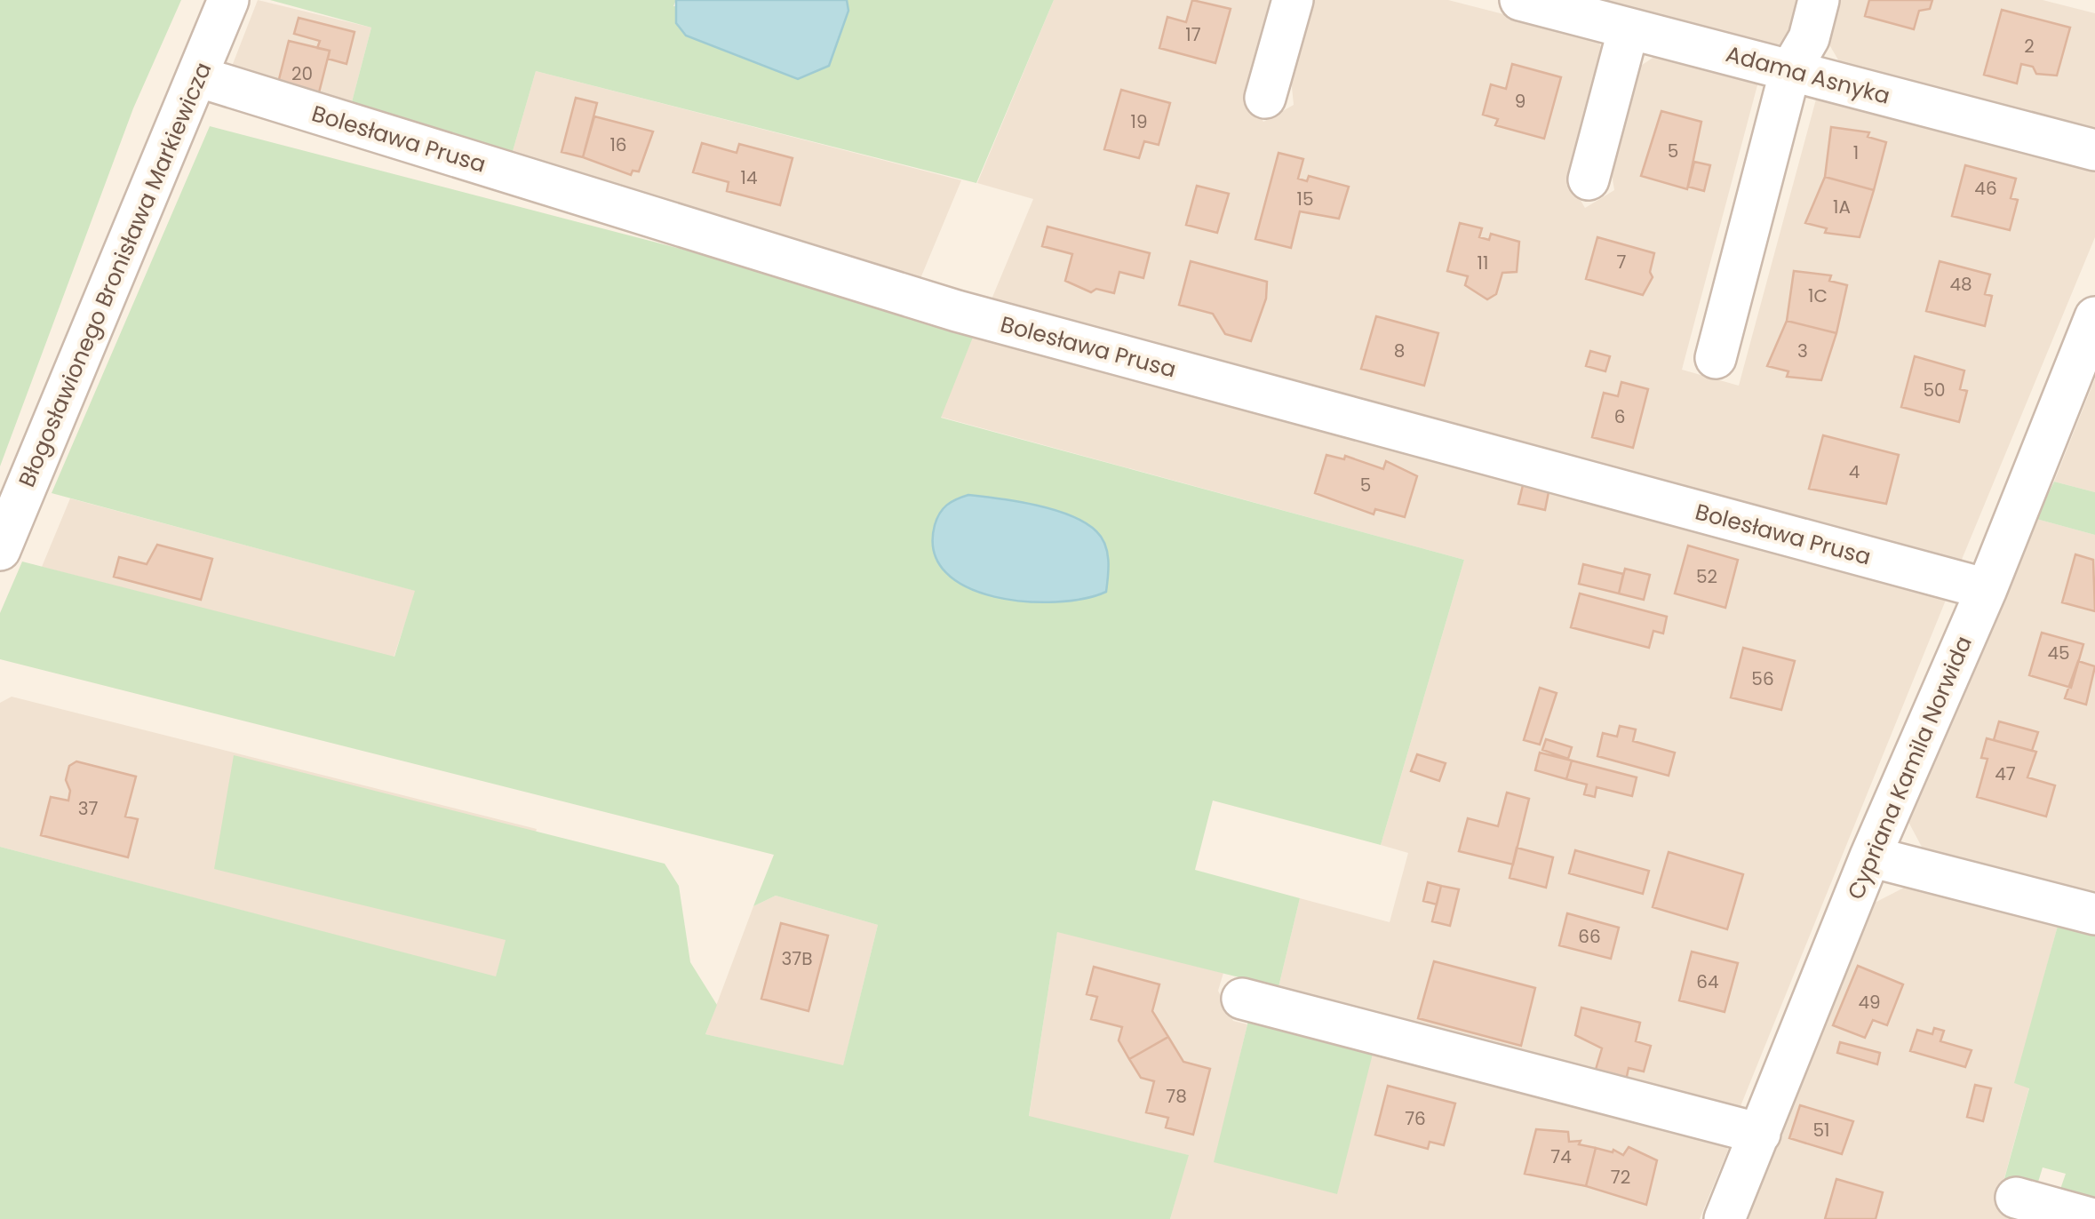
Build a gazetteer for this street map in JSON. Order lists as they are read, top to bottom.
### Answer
{
  "streets": {
    "street": [
      "Adama Asnyka",
      "Bolesława Prusa",
      "Błogosławionego Bronisława Markiewicza",
      "Cypriana Kamila Norwida"
    ]
  },
  "crossings": [
    ["Bolesława Prusa", "Błogosławionego Bronisława Markiewicza"],
    ["Bolesława Prusa", "Cypriana Kamila Norwida"]
  ],
  "house_numbers": [
    "17",
    "2",
    "20",
    "9",
    "19",
    "16",
    "5",
    "1",
    "14",
    "46",
    "15",
    "1A",
    "7",
    "11",
    "48",
    "1C",
    "8",
    "3",
    "50",
    "6",
    "4",
    "5",
    "52",
    "45",
    "56",
    "47",
    "37",
    "66",
    "37B",
    "64",
    "49",
    "78",
    "76",
    "51",
    "74",
    "72"
  ]
}
